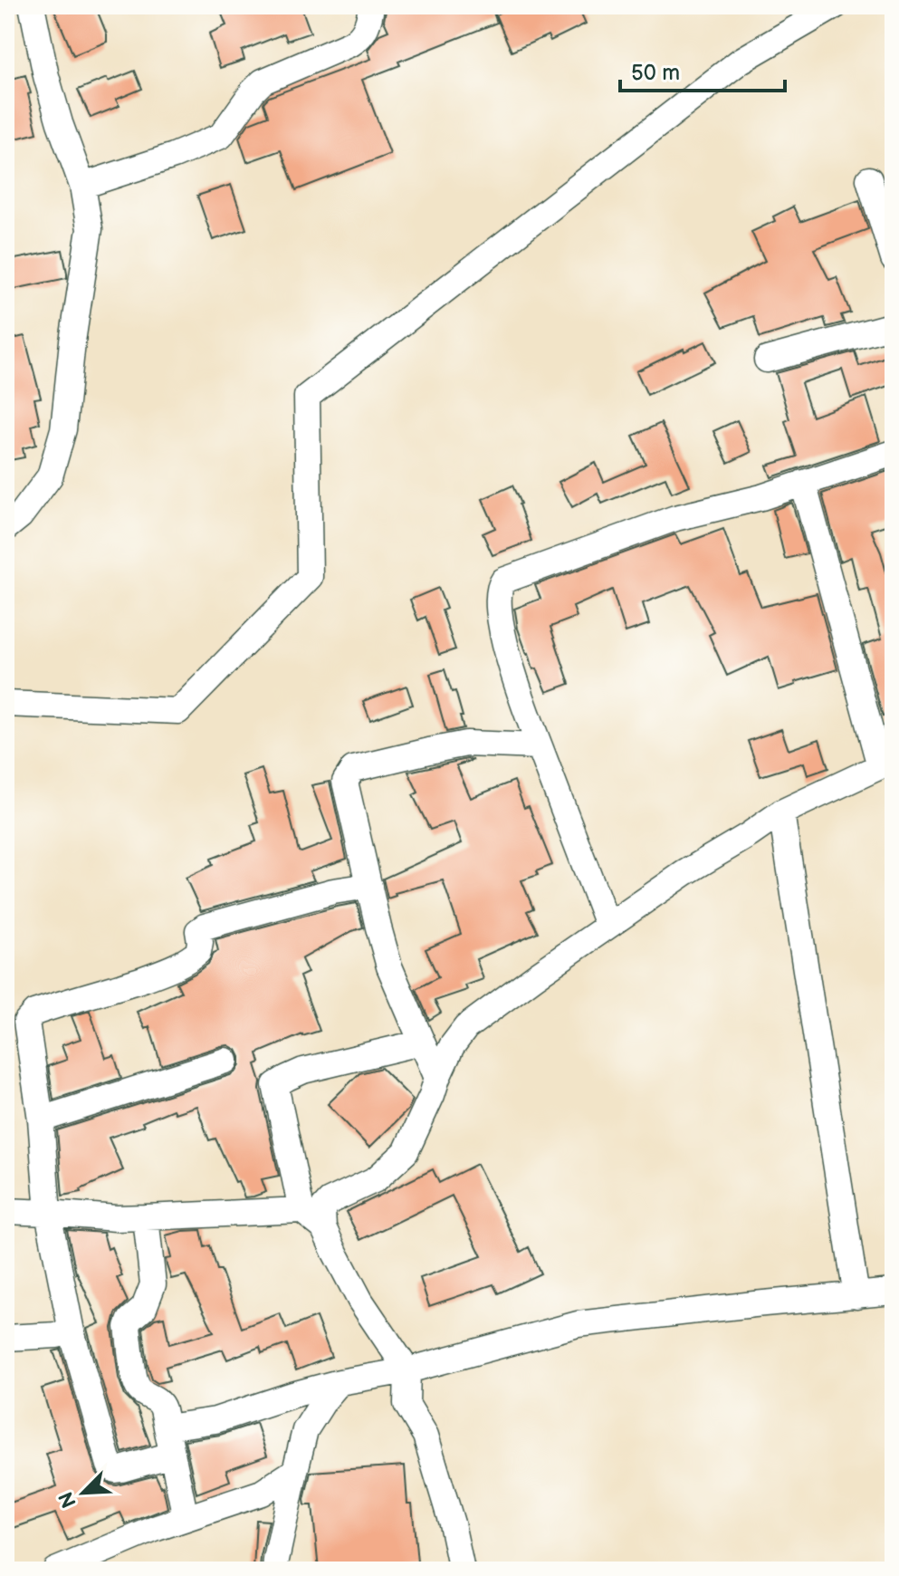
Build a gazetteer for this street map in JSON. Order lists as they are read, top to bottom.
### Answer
{
  "scale_bar": "50 m",
  "north": "bottom left"
}
